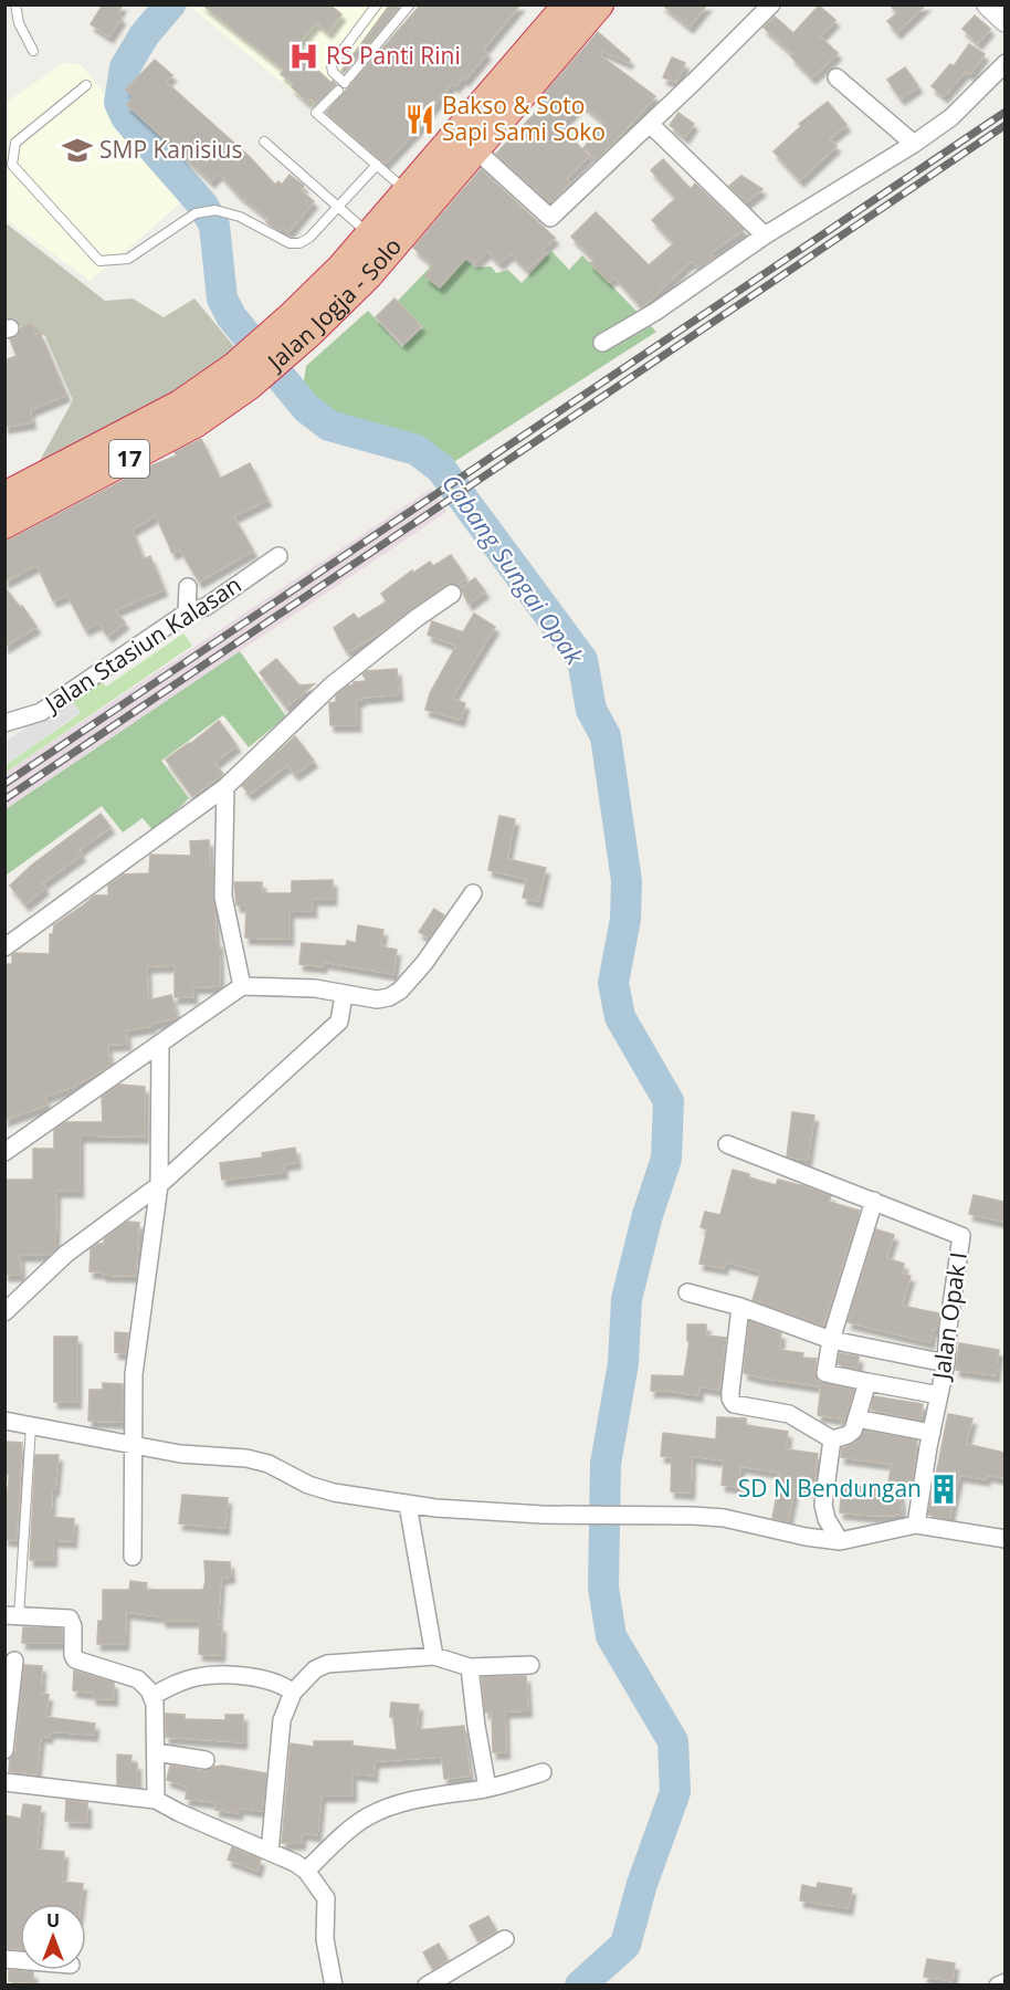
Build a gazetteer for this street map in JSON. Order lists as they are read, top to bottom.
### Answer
{
  "streets": {
    "highway": ["Jalan Jogja - Solo", "17"],
    "street": ["Jalan Stasiun Kalasan", "Jalan Opak I"]
  },
  "water": ["Cabang Sungai Opak"],
  "places": {
    "hospital": ["RS Panti Rini"],
    "restaurant": ["Bakso & Soto Sapi Sami Soko"],
    "school or university": ["SMP Kanisius"],
    "building": ["SD N Bendungan"]
  },
  "north": "top"
}
